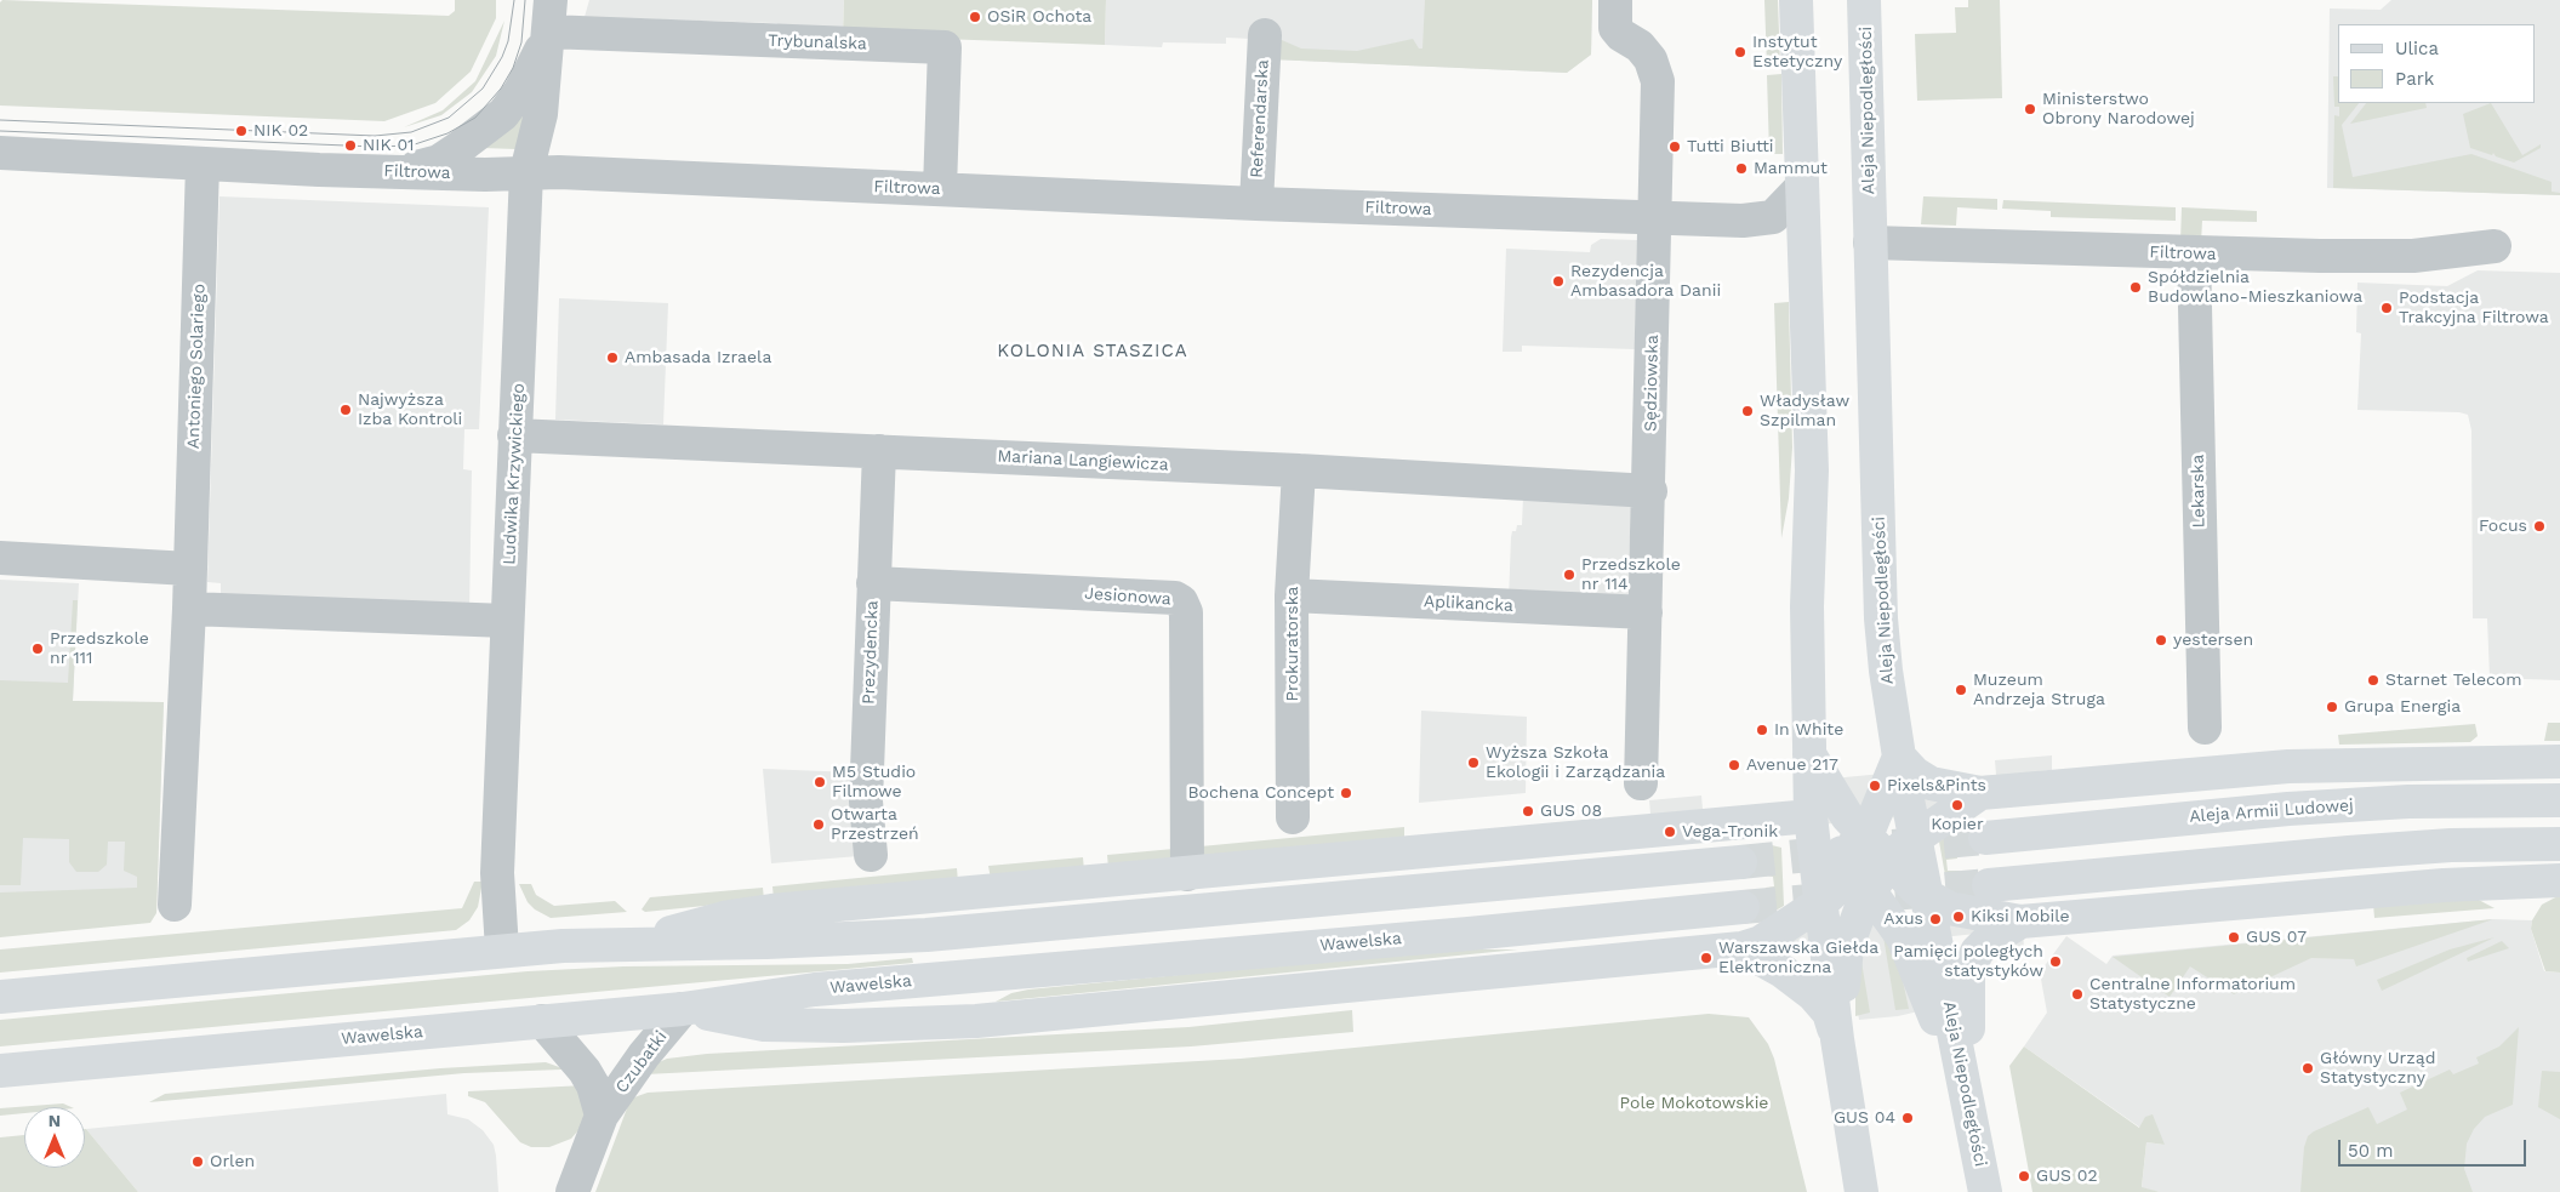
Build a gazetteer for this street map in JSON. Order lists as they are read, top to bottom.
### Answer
{
  "streets": {
    "main road": ["Aleja Niepodległości", "Aleja Armii Ludowej", "Wawelska"],
    "street": [
      "Trybunalska",
      "Referendarska",
      "Filtrowa",
      "Antoniego Solariego",
      "Sędziowska",
      "Mariana Langiewicza",
      "Ludwika Krzywickiego",
      "Lekarska",
      "Jesionowa",
      "Aplikancka",
      "Prokuratorska",
      "Prezydencka",
      "Czubatki"
    ]
  },
  "crossings": [
    ["Trybunalska", "Filtrowa"],
    ["Trybunalska", "Ludwika Krzywickiego"],
    ["Aleja Niepodległości", "Filtrowa"],
    ["Referendarska", "Filtrowa"],
    ["Filtrowa", "Antoniego Solariego"],
    ["Filtrowa", "Sędziowska"],
    ["Filtrowa", "Ludwika Krzywickiego"],
    ["Filtrowa", "Lekarska"],
    ["Sędziowska", "Mariana Langiewicza"],
    ["Sędziowska", "Aplikancka"],
    ["Mariana Langiewicza", "Ludwika Krzywickiego"],
    ["Mariana Langiewicza", "Prokuratorska"],
    ["Mariana Langiewicza", "Prezydencka"],
    ["Jesionowa", "Prezydencka"],
    ["Aplikancka", "Prokuratorska"],
    ["Wawelska", "Czubatki"]
  ],
  "districts": ["KOLONIA STASZICA"],
  "parks": ["Pole Mokotowskie"],
  "places": [
    "OSiR Ochota",
    "Instytut Estetyczny",
    "Ministerstwo Obrony Narodowej",
    "NIK 02",
    "NIK 01",
    "Tutti Biutti",
    "Mammut",
    "Rezydencja Ambasadora Danii",
    "Spółdzielnia Budowlano-Mieszkaniowa",
    "Podstacja Trakcyjna Filtrowa",
    "Ambasada Izraela",
    "Najwyższa Izba Kontroli",
    "Władysław Szpilman",
    "Focus",
    "Przedszkole nr 114",
    "yestersen",
    "Przedszkole nr 111",
    "Starnet Telecom",
    "Muzeum Andrzeja Struga",
    "Grupa Energia",
    "In White",
    "Wyższa Szkoła Ekologii i Zarządzania",
    "Avenue 217",
    "M5 Studio Filmowe",
    "Pixels&Pints",
    "Bochena Concept",
    "Kopier",
    "GUS 08",
    "Otwarta Przestrzeń",
    "Vega-Tronik",
    "Kiksi Mobile",
    "Axus",
    "GUS 07",
    "Warszawska Giełda Elektroniczna",
    "Pamięci poległych statystyków",
    "Centralne Informatorium Statystyczne",
    "Główny Urząd Statystyczny",
    "GUS 04",
    "Orlen",
    "GUS 02"
  ],
  "legend": ["Ulica", "Park"],
  "scale_bar": "50 m",
  "north": "top"
}
